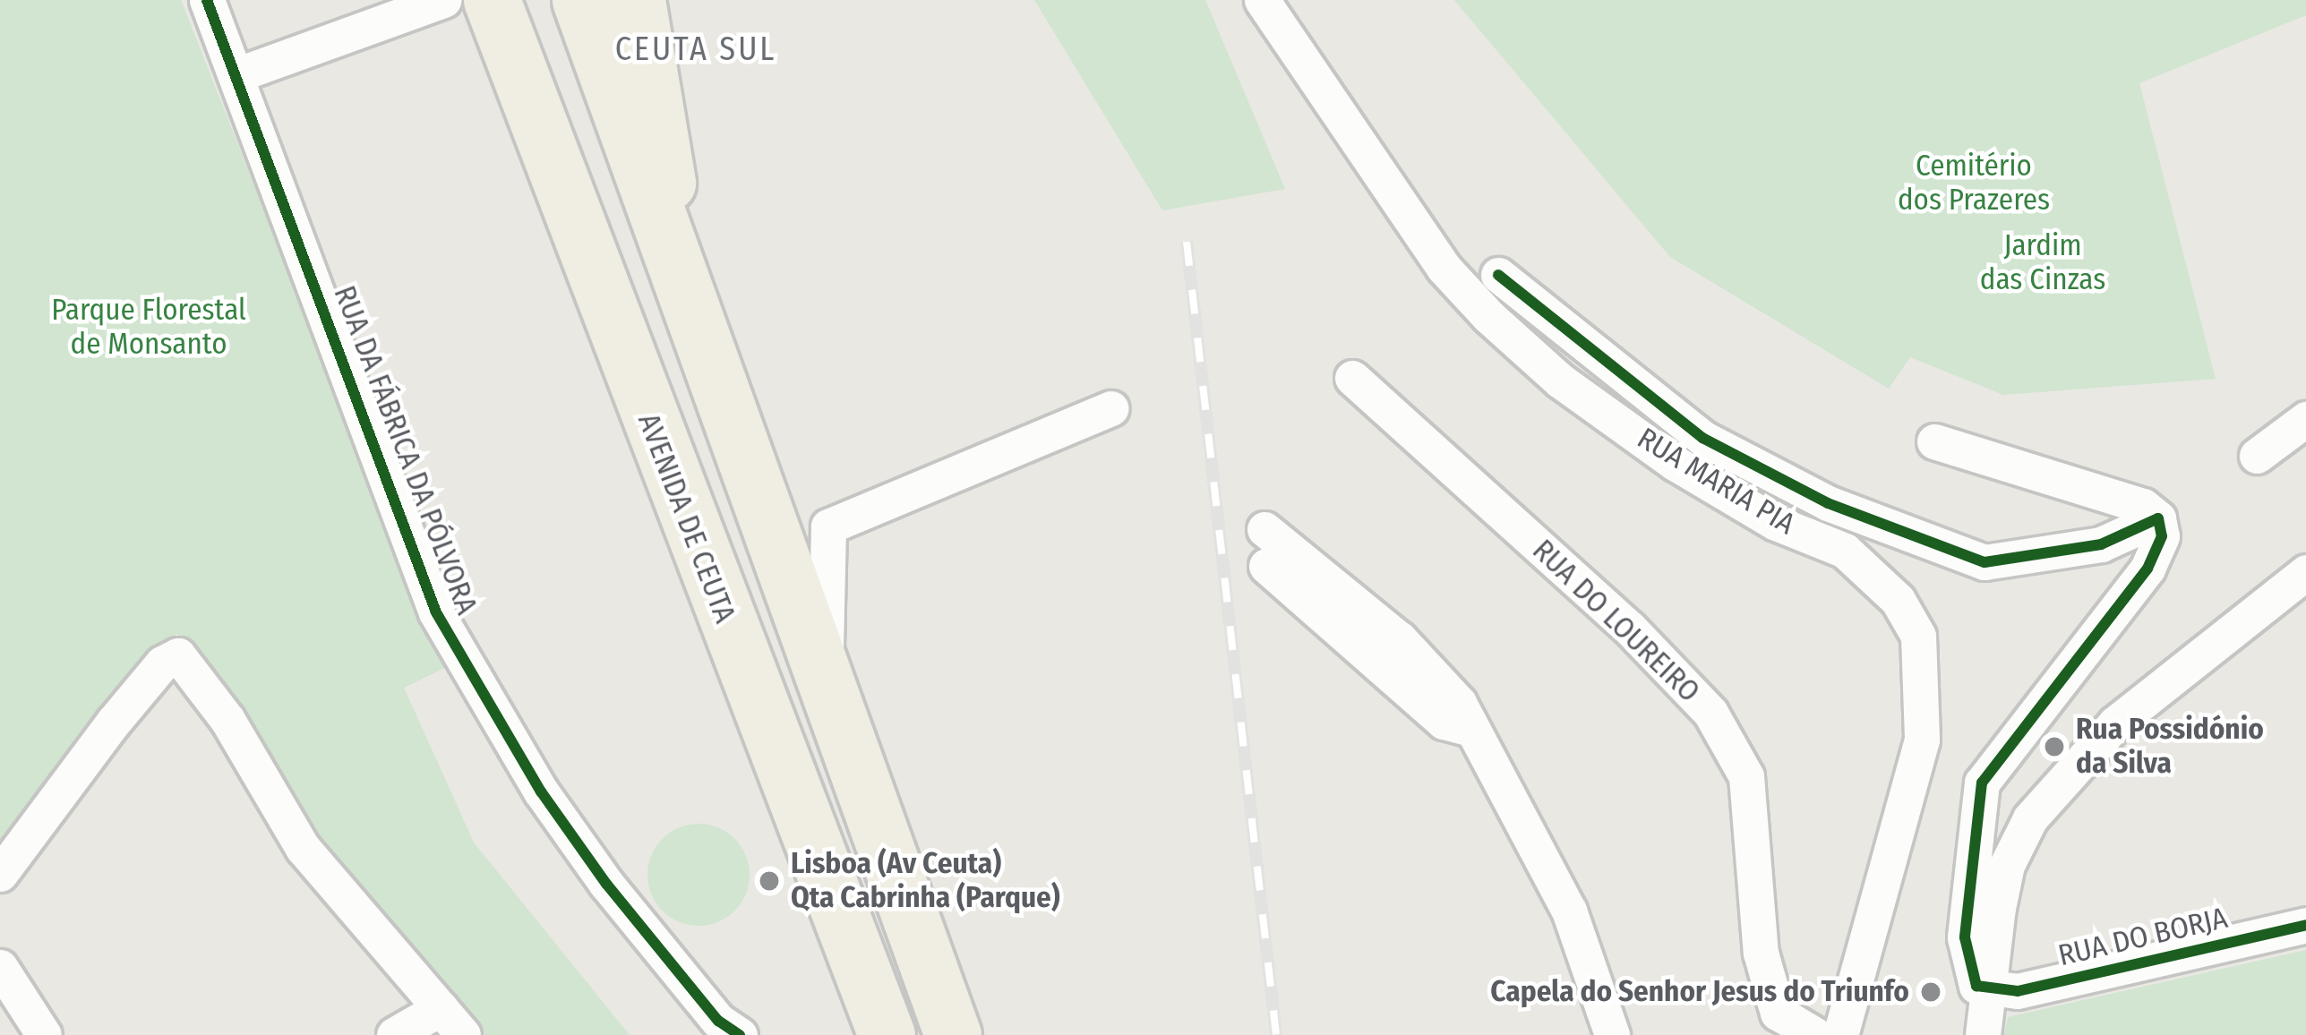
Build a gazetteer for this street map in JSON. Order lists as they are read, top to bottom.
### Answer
{
  "streets": {
    "highway": ["AVENIDA DE CEUTA"],
    "street": [
      "RUA DA FÁBRICA DA PÓLVORA",
      "RUA MARIA PIA",
      "RUA DO LOUREIRO",
      "RUA DO BORJA"
    ]
  },
  "districts": ["CEUTA SUL"],
  "parks": ["Cemitério dos Prazeres", "Jardim das Cinzas", "Parque Florestal de Monsanto"],
  "places": ["Rua Possidónio da Silva", "Lisboa (Av Ceuta) Qta Cabrinha (Parque)", "Capela do Senhor Jesus do Triunfo"]
}
